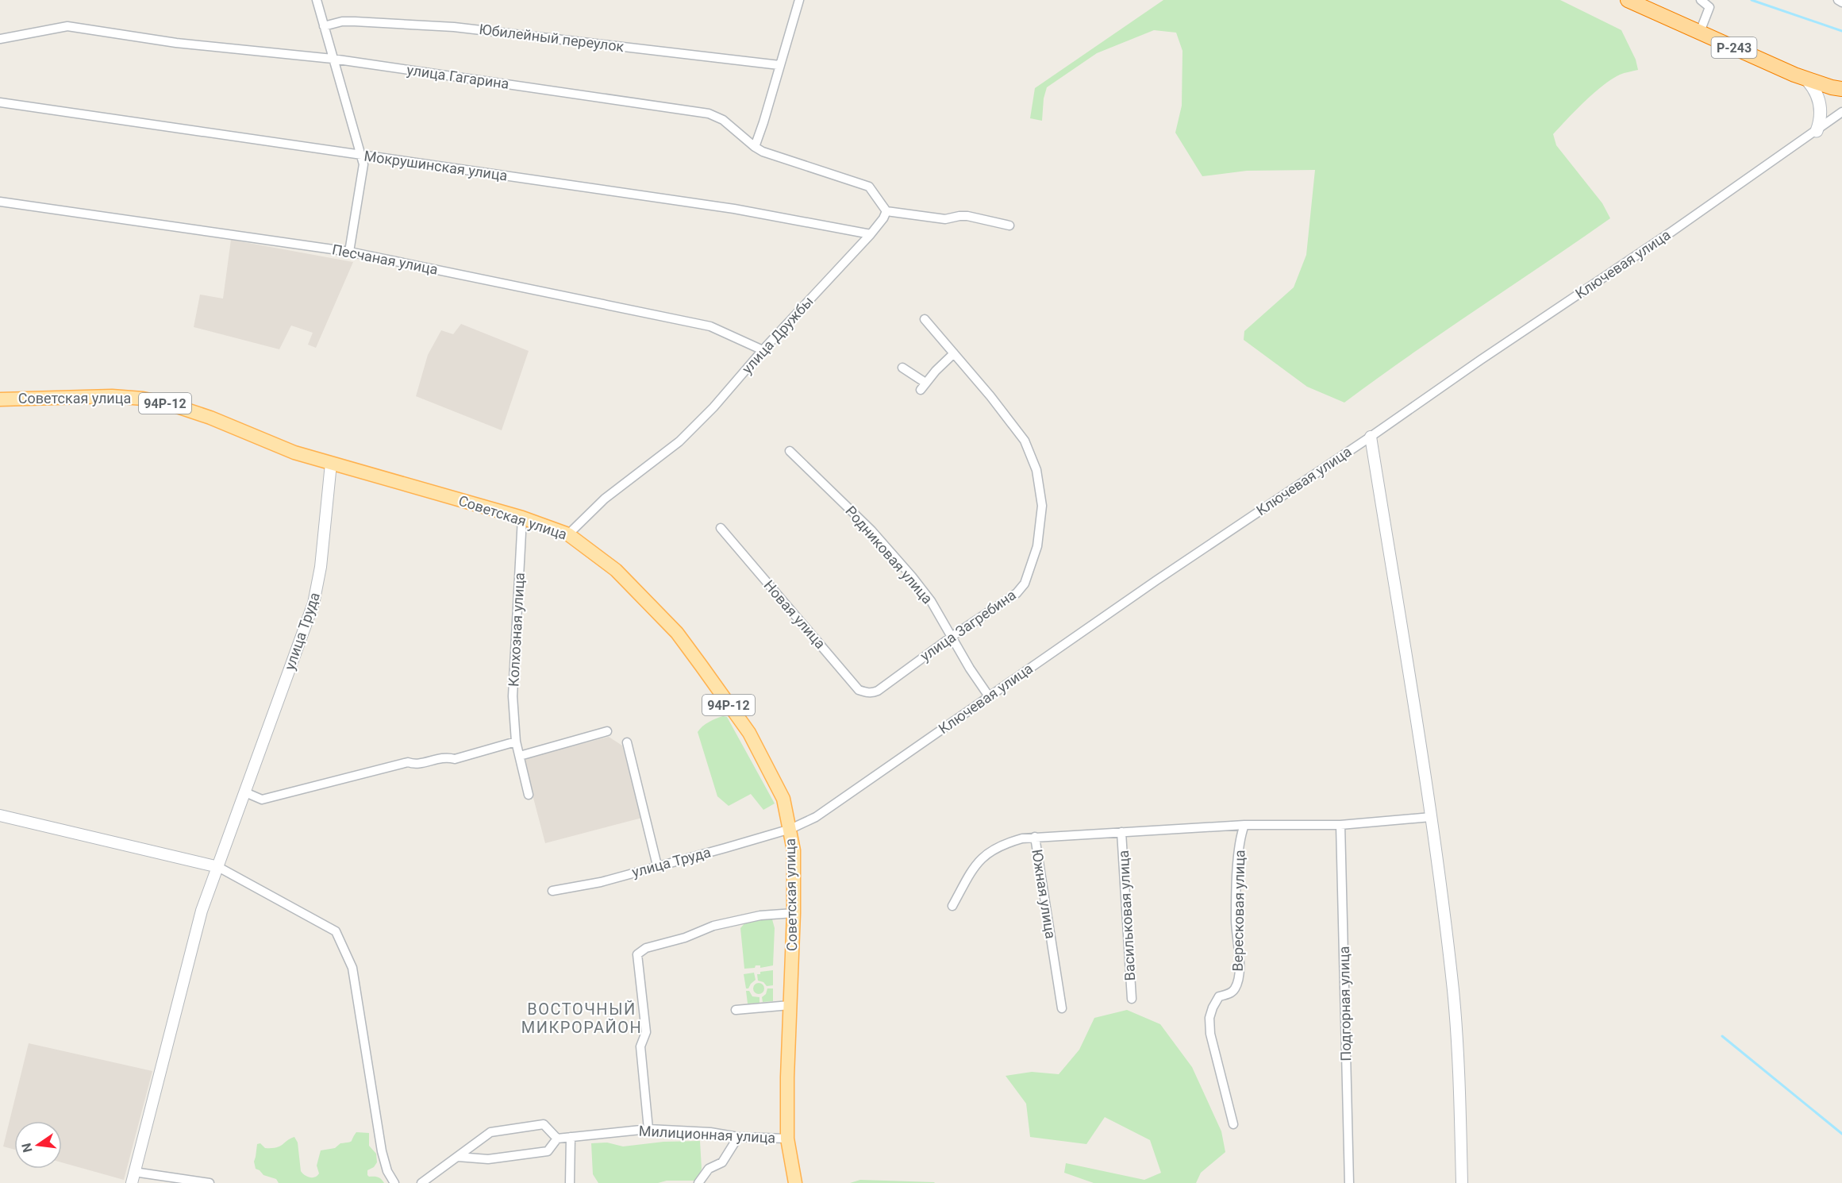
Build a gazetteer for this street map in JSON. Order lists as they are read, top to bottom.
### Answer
{
  "streets": {
    "highway": ["Р-243"],
    "main road": ["Советская улица", "94Р-12"],
    "street": [
      "Юбилейный переулок",
      "улица Гагарина",
      "Мокрушинская улица",
      "Песчаная улица",
      "Ключевая улица",
      "улица Дружбы",
      "Родниковая улица",
      "Новая улица",
      "улица Загребина",
      "Колхозная улица",
      "улица Труда",
      "Южная улица",
      "Вересковая улица",
      "Васильковая улица",
      "Подгорная улица",
      "Милиционная улица"
    ]
  },
  "crossings": [
    ["улица Гагарина", "улица Дружбы"],
    ["Мокрушинская улица", "улица Дружбы"],
    ["Песчаная улица", "улица Дружбы"],
    ["Ключевая улица", "Советская улица"],
    ["Ключевая улица", "Родниковая улица"],
    ["Ключевая улица", "улица Труда"],
    ["улица Дружбы", "Советская улица"],
    ["Советская улица", "Колхозная улица"],
    ["Советская улица", "улица Труда"],
    ["Советская улица", "Милиционная улица"],
    ["Родниковая улица", "улица Загребина"],
    ["Новая улица", "улица Загребина"]
  ],
  "districts": ["ВОСТОЧНЫЙ МИКРОРАЙОН"],
  "north": "left"
}
